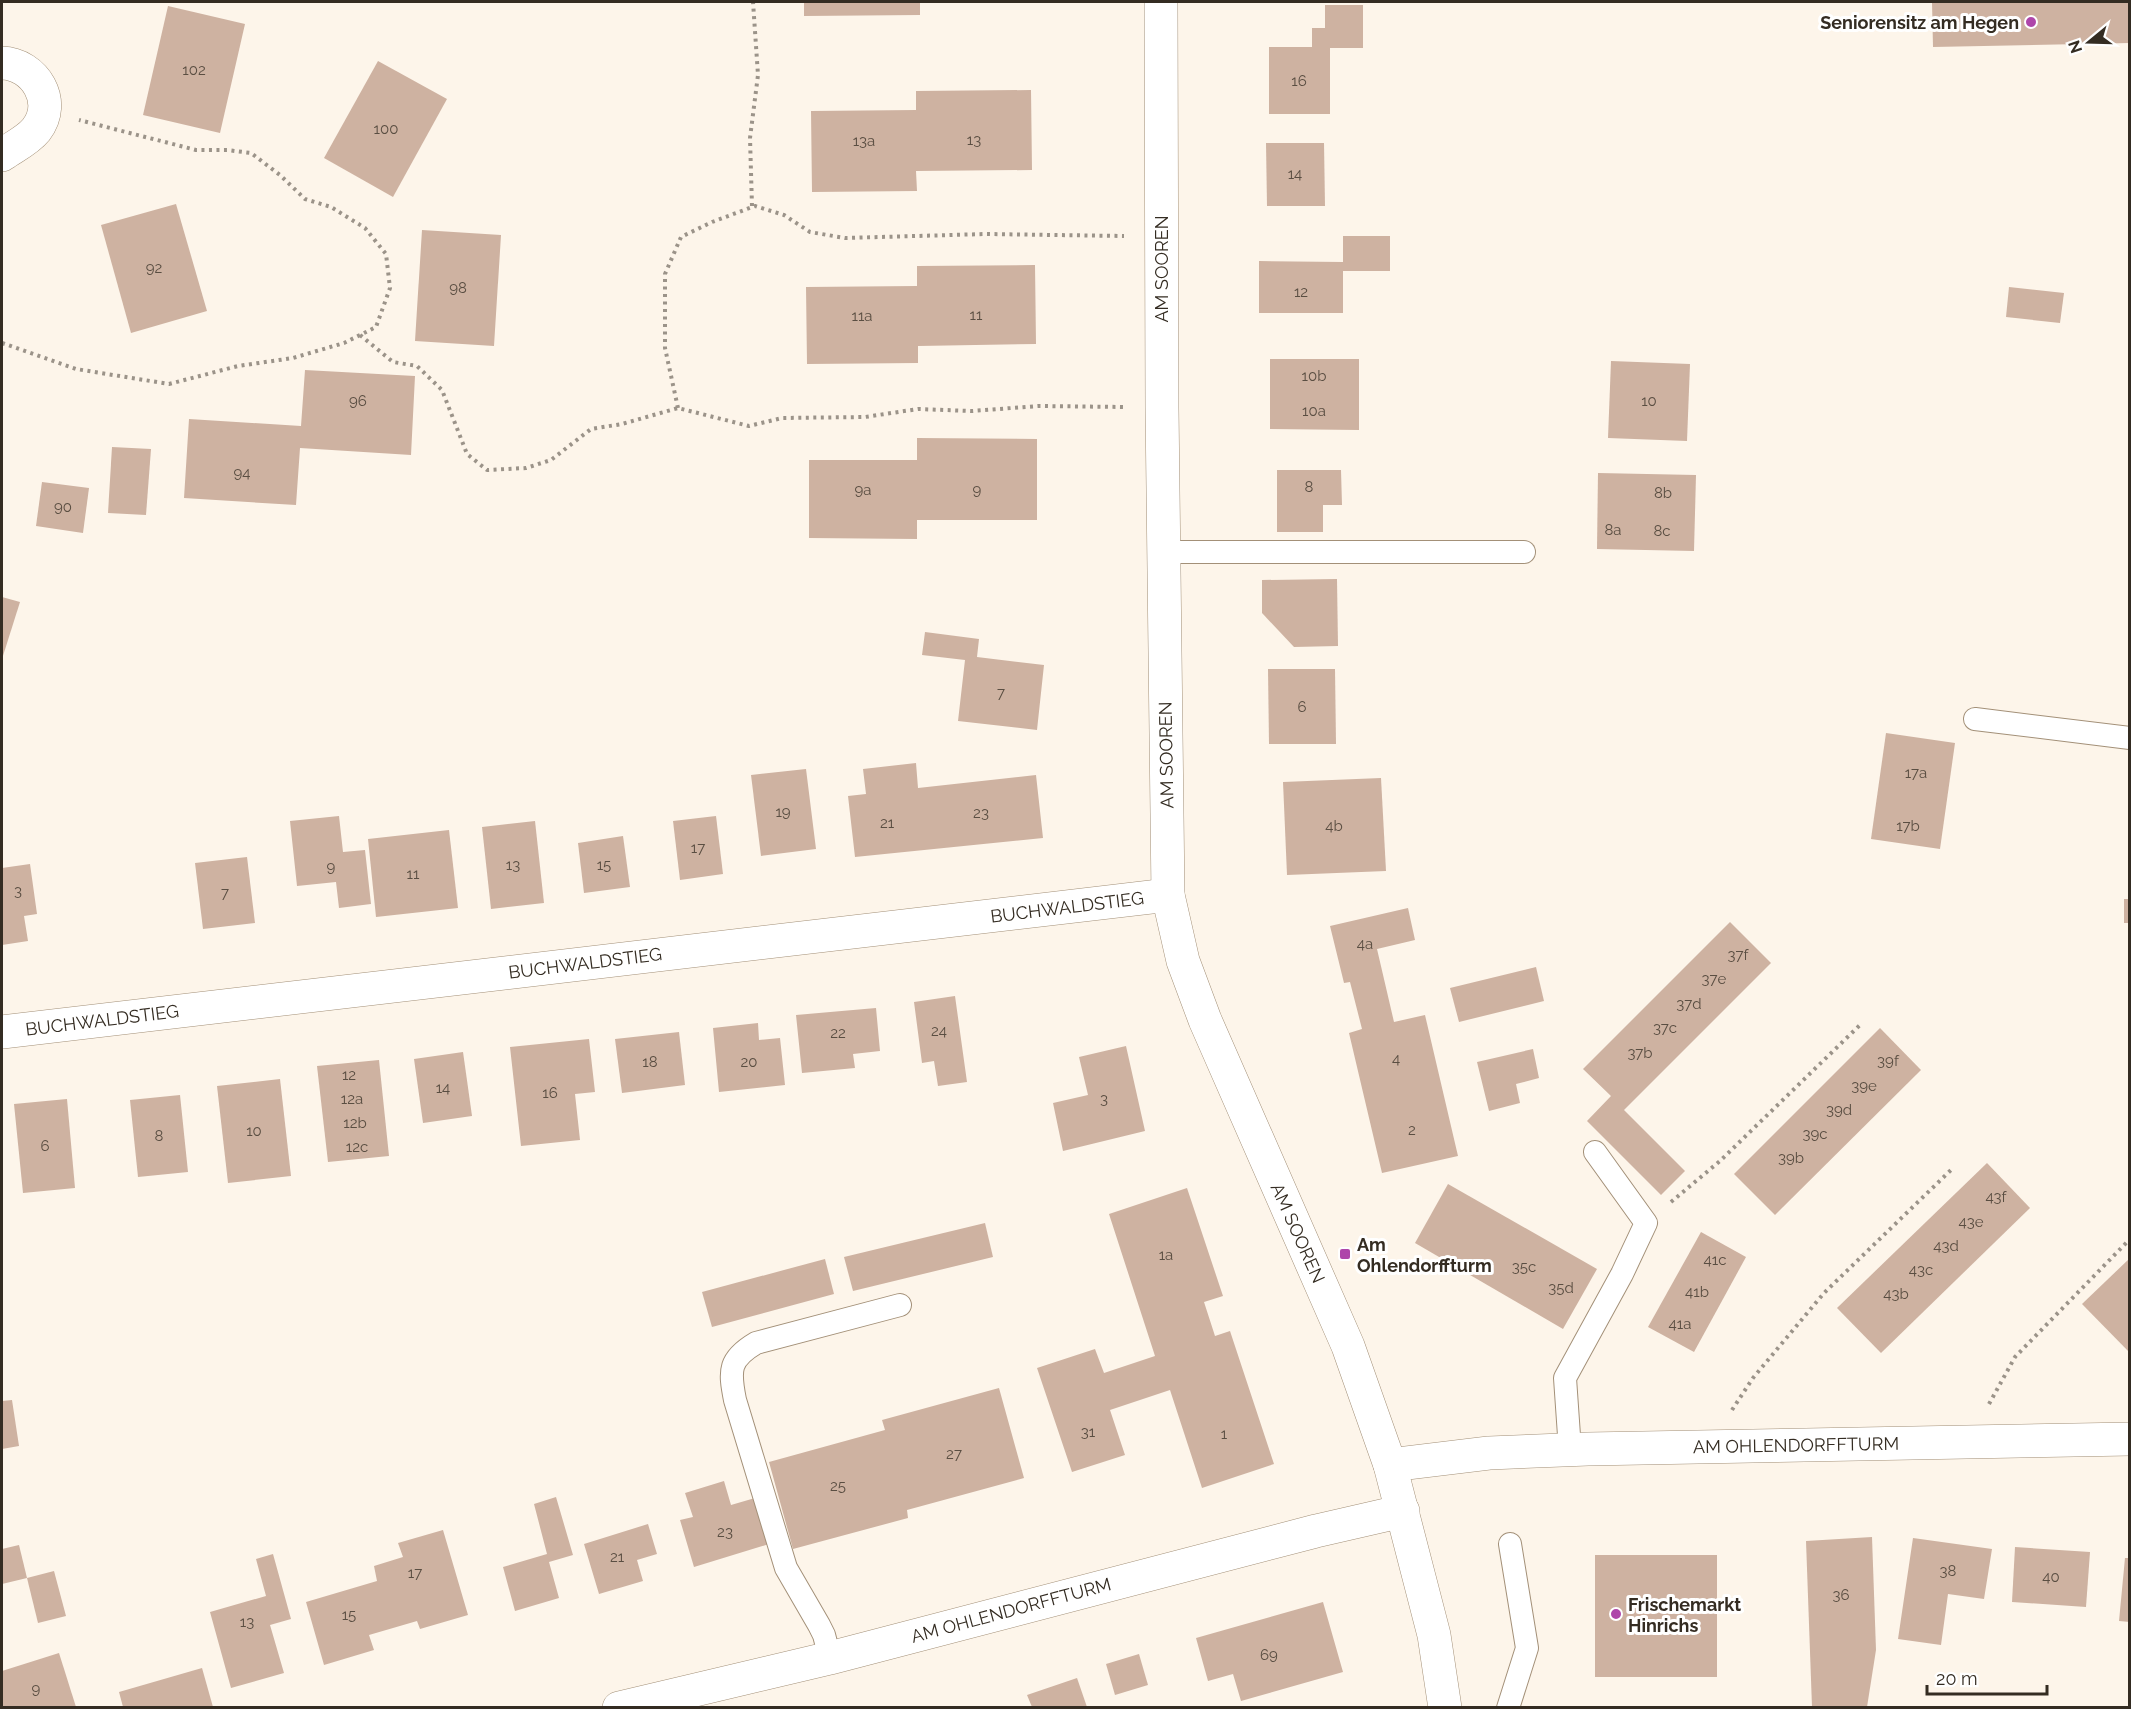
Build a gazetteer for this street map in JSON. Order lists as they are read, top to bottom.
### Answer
{
  "streets": {
    "street": ["AM SOOREN", "BUCHWALDSTIEG", "AM OHLENDORFFTURM"]
  },
  "crossings": [
    ["AM SOOREN", "BUCHWALDSTIEG"],
    ["AM SOOREN", "AM OHLENDORFFTURM"]
  ],
  "places": {
    "other": ["Seniorensitz am Hegen", "Frischemarkt Hinrichs"],
    "transit": ["Am Ohlendorffturm"]
  },
  "house_numbers": [
    "102",
    "16",
    "100",
    "13",
    "13a",
    "14",
    "92",
    "98",
    "12",
    "11",
    "11a",
    "10b",
    "96",
    "10",
    "10a",
    "94",
    "8",
    "9a",
    "9",
    "8b",
    "90",
    "8a",
    "8c",
    "7",
    "6",
    "17a",
    "19",
    "23",
    "21",
    "4b",
    "17b",
    "17",
    "13",
    "15",
    "9",
    "11",
    "3",
    "7",
    "4a",
    "37f",
    "37e",
    "37d",
    "37c",
    "24",
    "22",
    "37b",
    "4",
    "39f",
    "18",
    "20",
    "12",
    "39e",
    "14",
    "16",
    "12a",
    "3",
    "39d",
    "12b",
    "2",
    "10",
    "39c",
    "8",
    "6",
    "12c",
    "39b",
    "43f",
    "43e",
    "43d",
    "1a",
    "41c",
    "35c",
    "43c",
    "35d",
    "41b",
    "43b",
    "41a",
    "31",
    "1",
    "27",
    "25",
    "23",
    "21",
    "38",
    "17",
    "40",
    "36",
    "15",
    "13",
    "69",
    "9"
  ],
  "scale_bar": "20 m",
  "north": "left"
}
